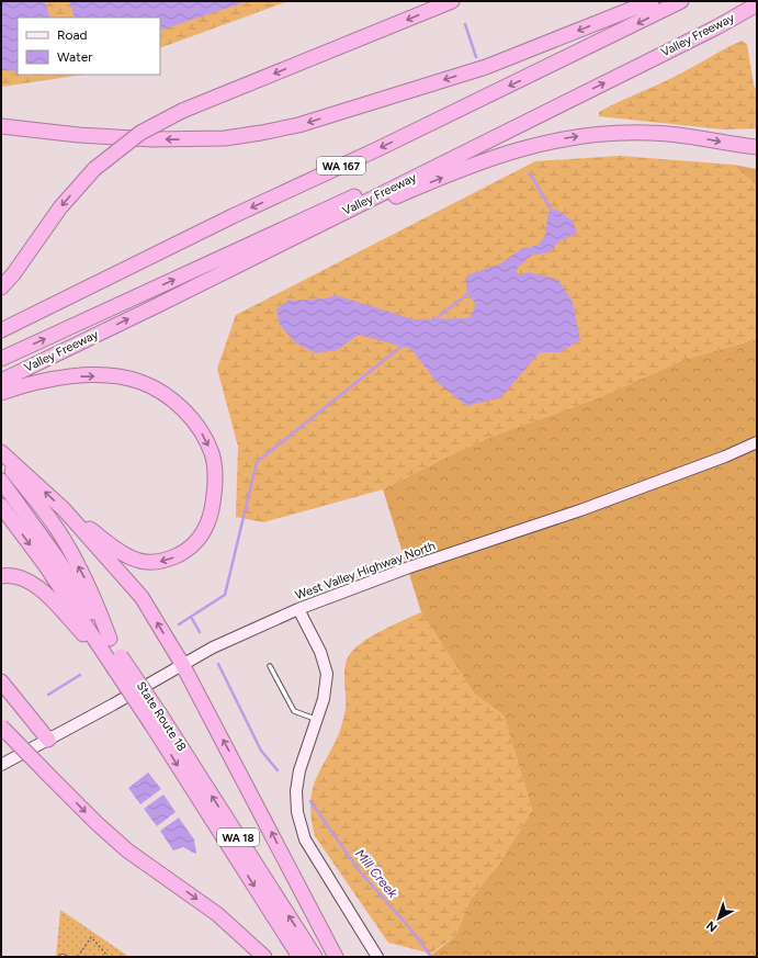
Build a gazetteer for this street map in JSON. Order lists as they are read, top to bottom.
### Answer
{
  "streets": {
    "highway": [
      "Valley Freeway",
      "WA 167",
      "State Route 18",
      "WA 18"
    ],
    "main road": ["West Valley Highway North"]
  },
  "water": ["Mill Creek"],
  "legend": ["Road", "Water"],
  "north": "bottom left"
}
